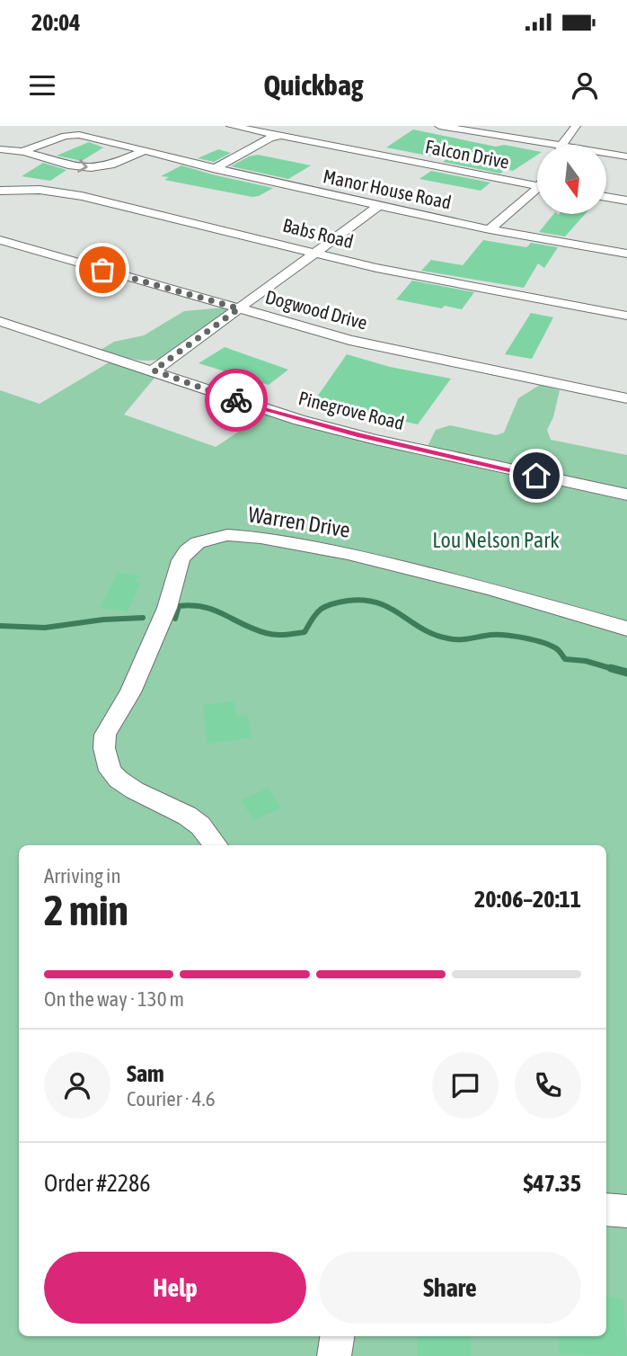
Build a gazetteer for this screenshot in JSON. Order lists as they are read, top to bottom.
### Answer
{
  "streets": {
    "street": [
      "Falcon Drive",
      "Manor House Road",
      "Babs Road",
      "Dogwood Drive",
      "Pinegrove Road",
      "Warren Drive"
    ]
  },
  "parks": ["Lou Nelson Park"],
  "north": "bottom",
  "page": {
    "status": "20:04",
    "header": "Quickbag",
    "heading": ["2 min", "Arriving in", "20:06–20:11"],
    "panel": [
      "Sam",
      "Courier · 4.6",
      "Order #2286",
      "$47.35"
    ],
    "bar": "On the way · 130 m",
    "buttons": ["Help", "Share"]
  }
}
